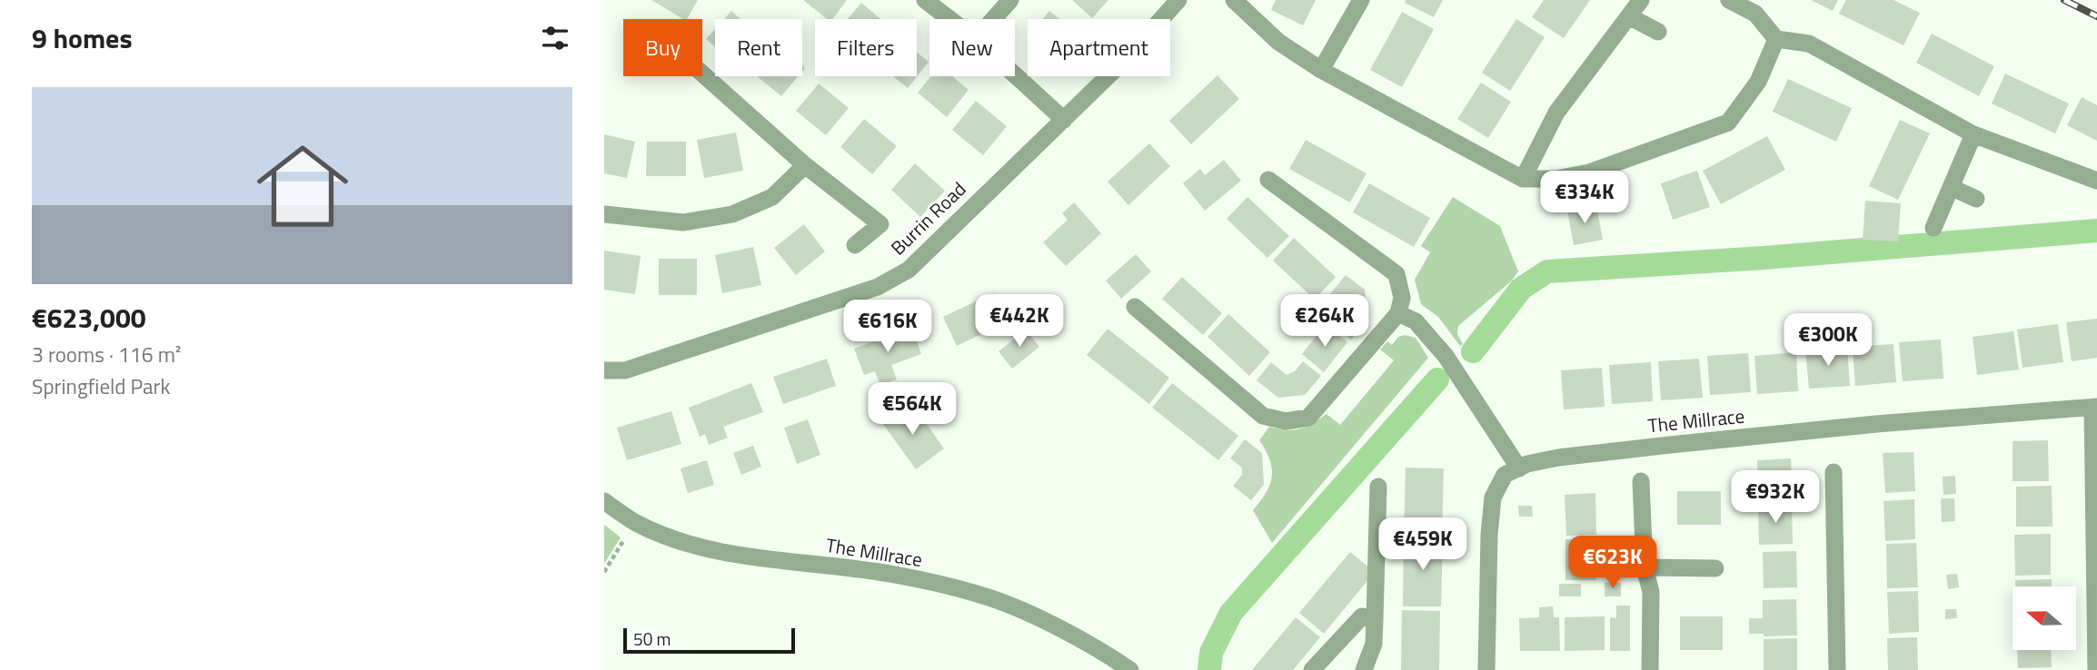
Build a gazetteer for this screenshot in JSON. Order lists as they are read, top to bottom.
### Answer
{
  "streets": {
    "street": ["Burrin Road", "The Millrace"]
  },
  "scale_bar": "50 m",
  "north": "left",
  "page": {
    "heading": "9 homes",
    "chip": [
      "Buy",
      "Rent",
      "Filters",
      "New",
      "Apartment"
    ],
    "list": [
      {
        "name": "€623,000",
        "note": "3 rooms · 116 m² · Springfield Park"
      }
    ],
    "price": [
      "€334K",
      "€442K",
      "€264K",
      "€616K",
      "€300K",
      "€564K",
      "€932K",
      "€459K",
      "€623K"
    ],
    "scale": "50 m"
  }
}
